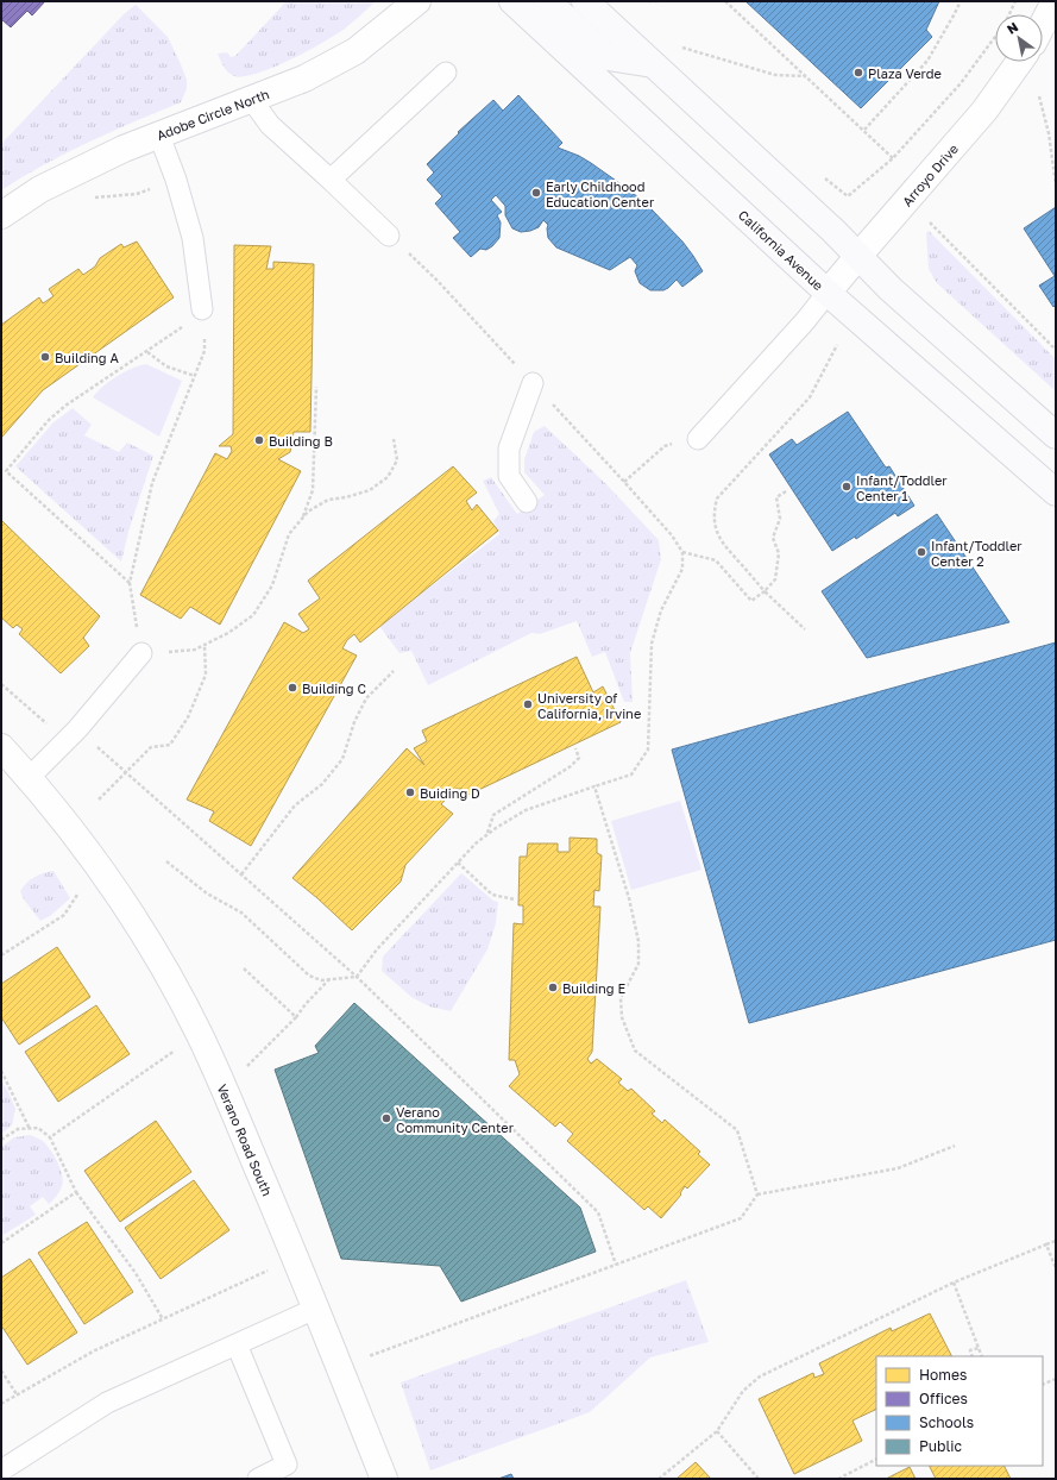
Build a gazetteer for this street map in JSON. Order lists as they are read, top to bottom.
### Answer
{
  "streets": {
    "main road": ["California Avenue"],
    "street": ["Adobe Circle North", "Arroyo Drive", "Verano Road South"]
  },
  "crossings": [
    ["Arroyo Drive", "California Avenue"]
  ],
  "places": [
    "Plaza Verde",
    "Early Childhood Education Center",
    "Building A",
    "Building B",
    "Infant/Toddler Center 1",
    "Infant/Toddler Center 2",
    "Building C",
    "University of California, Irvine",
    "Buiding D",
    "Building E",
    "Verano Community Center"
  ],
  "legend": [
    "Homes",
    "Offices",
    "Schools",
    "Public"
  ],
  "north": "top left"
}
